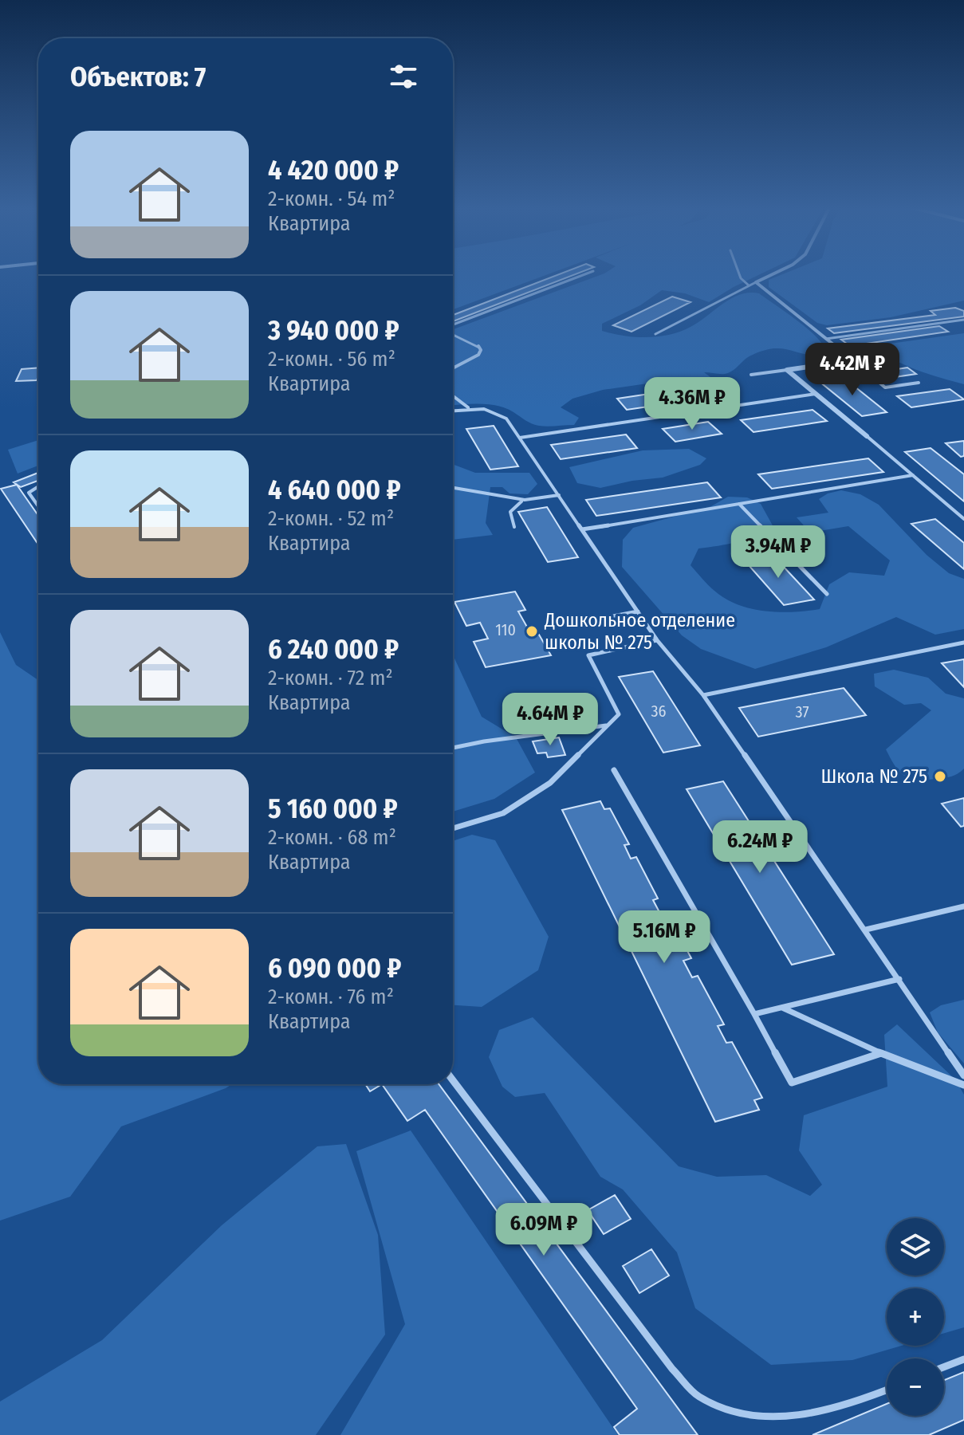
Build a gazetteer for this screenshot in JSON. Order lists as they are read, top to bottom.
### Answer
{
  "places": ["Дошкольное отделение школы № 275", "Школа № 275"],
  "house_numbers": ["110", "36", "37"],
  "page": {
    "heading": "Объектов: 7",
    "list": [
      {
        "name": "4 420 000 ₽",
        "note": "2-комн. · 54 m² · Квартира"
      },
      {
        "name": "3 940 000 ₽",
        "note": "2-комн. · 56 m² · Квартира"
      },
      {
        "name": "4 640 000 ₽",
        "note": "2-комн. · 52 m² · Квартира"
      },
      {
        "name": "6 240 000 ₽",
        "note": "2-комн. · 72 m² · Квартира"
      },
      {
        "name": "5 160 000 ₽",
        "note": "2-комн. · 68 m² · Квартира"
      },
      {
        "name": "6 090 000 ₽",
        "note": "2-комн. · 76 m² · Квартира"
      }
    ],
    "price": [
      "4.42M ₽",
      "4.36M ₽",
      "3.94M ₽",
      "4.64M ₽",
      "6.24M ₽",
      "5.16M ₽",
      "6.09M ₽"
    ],
    "map_buttons": ["+", "−"]
  }
}
